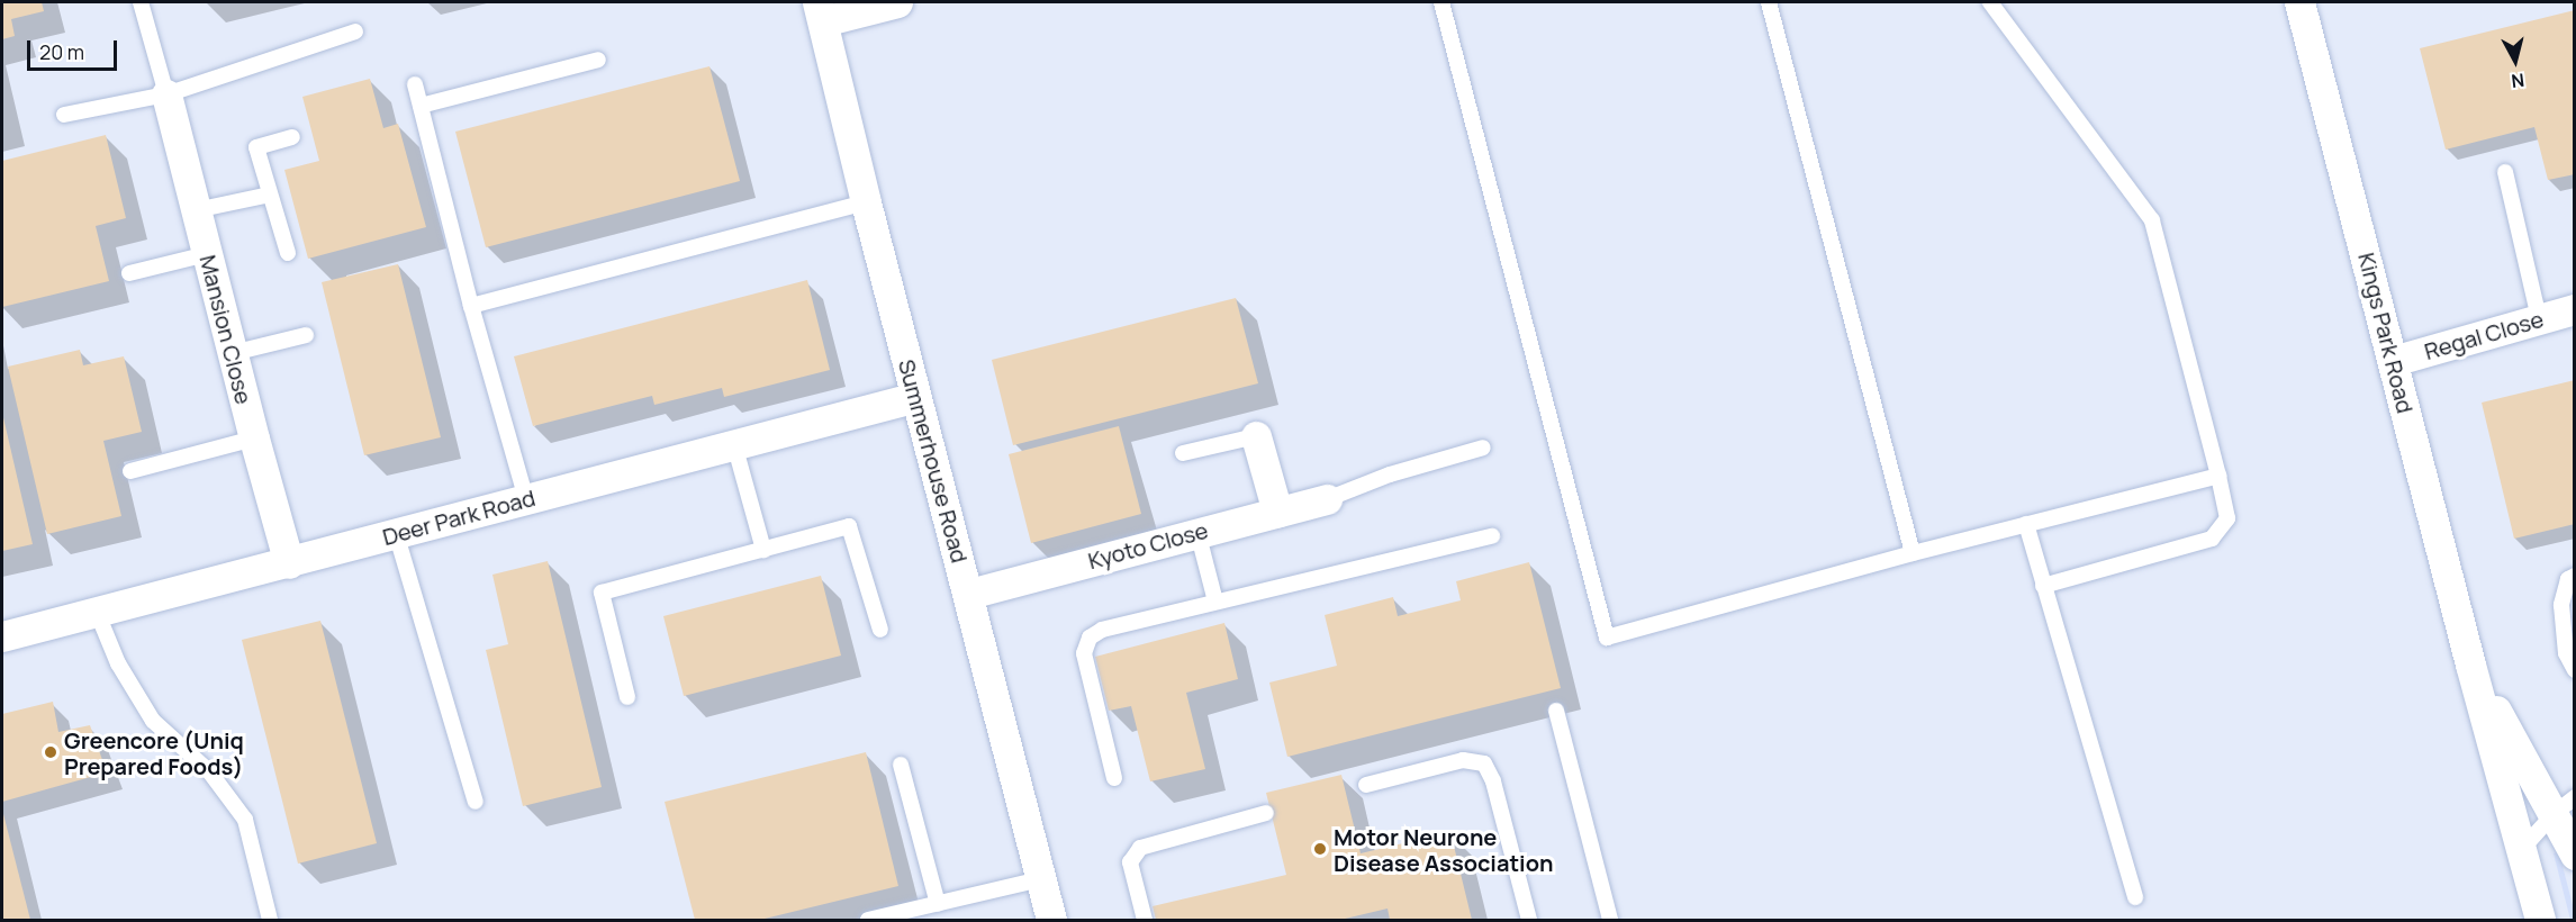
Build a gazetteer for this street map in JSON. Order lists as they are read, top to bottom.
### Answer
{
  "streets": {
    "street": [
      "Mansion Close",
      "Kings Park Road",
      "Regal Close",
      "Summerhouse Road",
      "Deer Park Road",
      "Kyoto Close"
    ]
  },
  "crossings": [
    ["Mansion Close", "Deer Park Road"],
    ["Kings Park Road", "Regal Close"],
    ["Summerhouse Road", "Deer Park Road"],
    ["Summerhouse Road", "Kyoto Close"]
  ],
  "places": ["Greencore (Uniq Prepared Foods)", "Motor Neurone Disease Association"],
  "scale_bar": "20 m",
  "north": "bottom"
}
